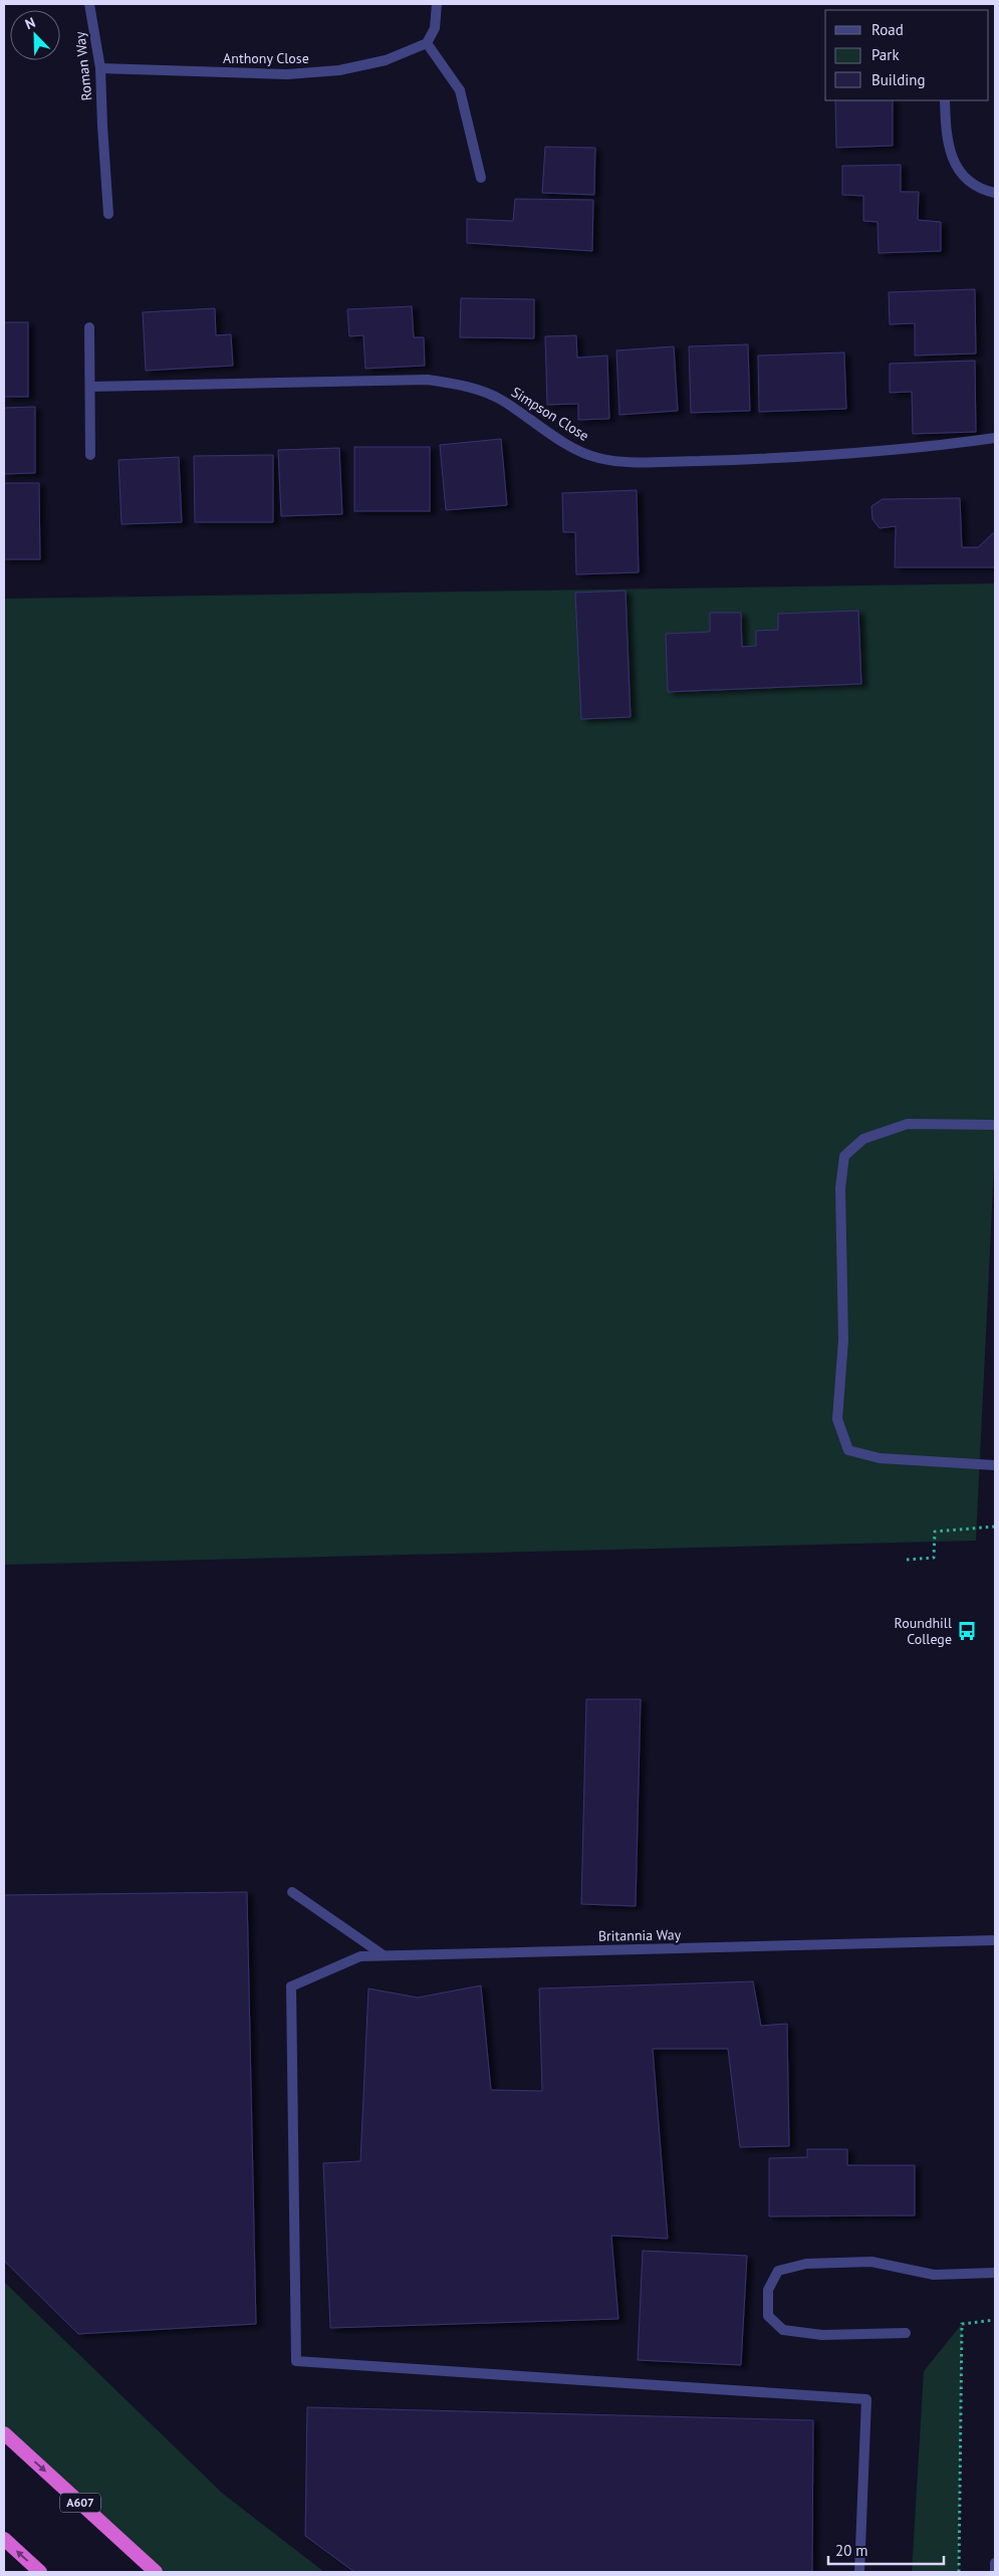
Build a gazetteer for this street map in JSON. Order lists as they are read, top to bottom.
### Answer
{
  "streets": {
    "highway": ["A607"],
    "street": [
      "Anthony Close",
      "Roman Way",
      "Simpson Close",
      "Britannia Way"
    ]
  },
  "crossings": [
    ["Anthony Close", "Roman Way"]
  ],
  "places": {
    "bus stop": ["Roundhill College"]
  },
  "legend": ["Road", "Park", "Building"],
  "scale_bar": "20 m",
  "north": "top left"
}
